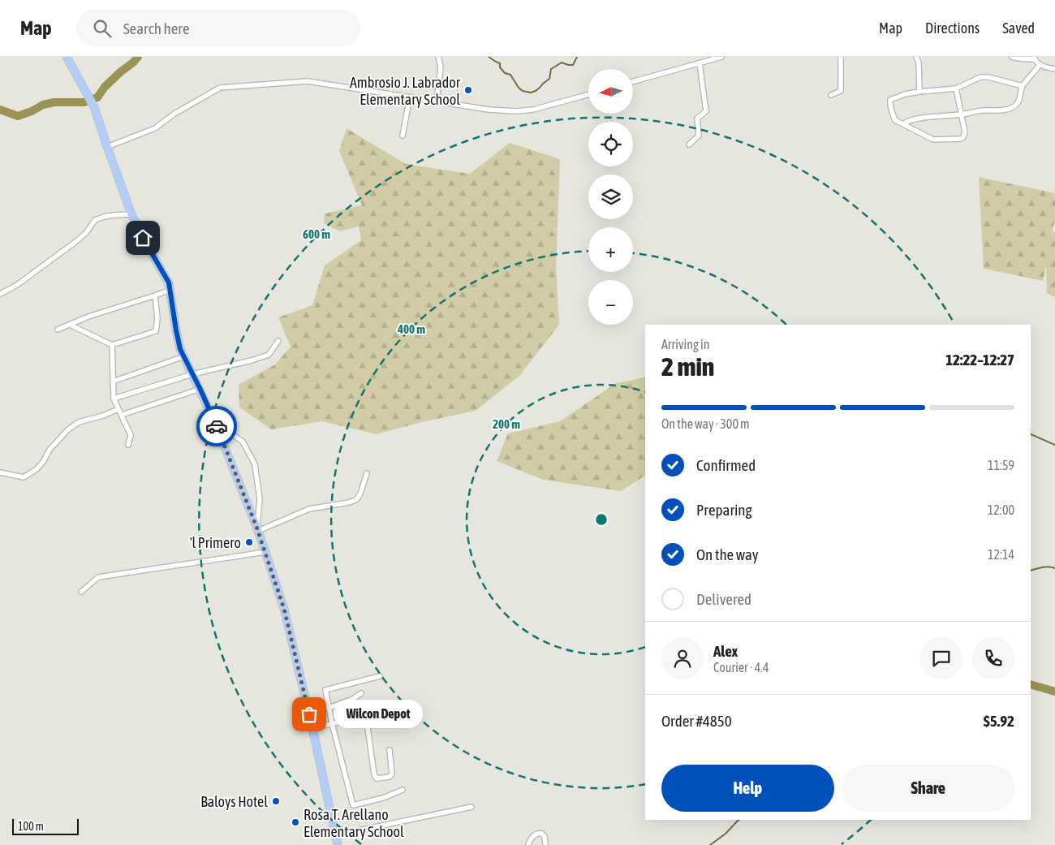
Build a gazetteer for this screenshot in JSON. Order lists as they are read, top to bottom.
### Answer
{
  "places": [
    "Ambrosio J. Labrador Elementary School",
    "'l Primero",
    "Wilcon Depot",
    "Baloys Hotel",
    "Rosa T. Arellano Elementary School"
  ],
  "scale_bar": "100 m",
  "north": "left",
  "page": {
    "header": "Map",
    "search": "Search here",
    "nav": ["Map", "Directions", "Saved"],
    "map_buttons": ["+", "−"],
    "heading": ["2 min", "Arriving in", "12:22–12:27"],
    "panel": [
      "Alex",
      "Courier · 4.4",
      "Order #4850",
      "$5.92"
    ],
    "bar": "On the way · 300 m",
    "list": [
      ["Confirmed", "11:59"],
      ["Preparing", "12:00"],
      ["On the way", "12:14"],
      "Delivered"
    ],
    "bubble": "Wilcon Depot",
    "buttons": ["Help", "Share"],
    "scale": "100 m"
  },
  "rings": ["600 m", "400 m", "200 m"]
}
